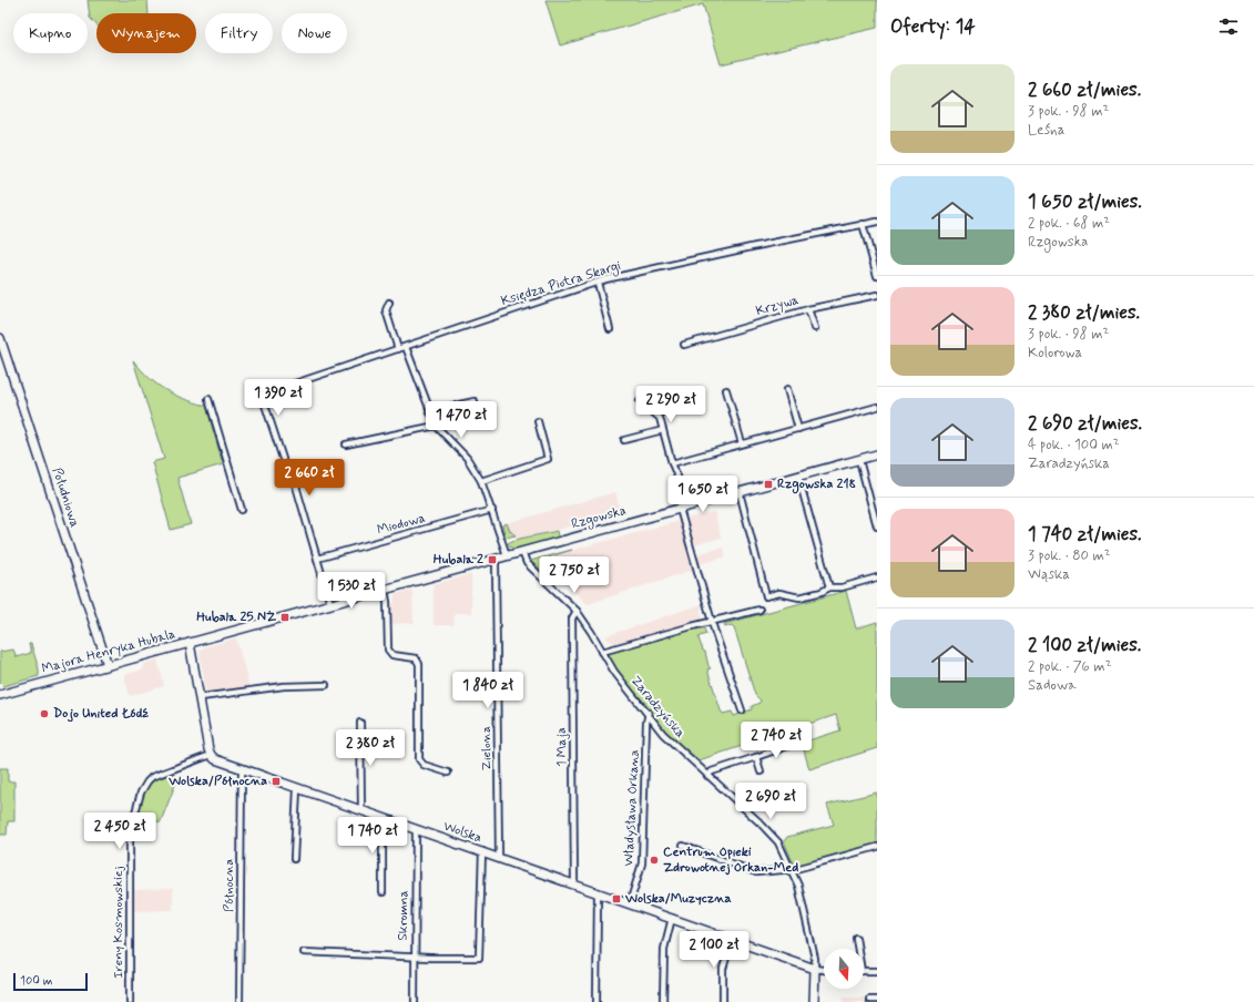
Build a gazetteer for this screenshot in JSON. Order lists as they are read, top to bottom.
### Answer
{
  "streets": {
    "street": [
      "Księdza Piotra Skargi",
      "Krzywa",
      "Południowa",
      "Rzgowska",
      "Miodowa",
      "Majora Henryka Hubala",
      "Zaradzyńska",
      "1 Maja",
      "Zielona",
      "Władysława Orkana",
      "Wolska",
      "Północna",
      "Skromna",
      "Ireny Kosmowskiej"
    ]
  },
  "crossings": [
    ["Południowa", "Majora Henryka Hubala"],
    ["Rzgowska", "Majora Henryka Hubala"],
    ["Rzgowska", "Zaradzyńska"],
    ["Majora Henryka Hubala", "Zielona"],
    ["Zaradzyńska", "1 Maja"],
    ["Zaradzyńska", "Władysława Orkana"],
    ["Zaradzyńska", "Wolska"],
    ["1 Maja", "Wolska"],
    ["Zielona", "Wolska"],
    ["Władysława Orkana", "Wolska"],
    ["Wolska", "Północna"],
    ["Wolska", "Skromna"],
    ["Wolska", "Ireny Kosmowskiej"]
  ],
  "places": {
    "transit": [
      "Rzgowska 218",
      "Hubala 2",
      "Hubala 25 NŻ",
      "Wolska/Północna",
      "Wolska/Muzyczna"
    ],
    "other": ["Dojo United Łódź", "Centrum Opieki Zdrowotnej Orkan-Med"]
  },
  "scale_bar": "100 m",
  "north": "bottom",
  "page": {
    "heading": "Oferty: 14",
    "chip": [
      "Kupno",
      "Wynajem",
      "Filtry",
      "Nowe"
    ],
    "list": [
      {
        "name": "2 660 zł/mies.",
        "note": "3 pok. · 98 m² · Leśna"
      },
      {
        "name": "1 650 zł/mies.",
        "note": "2 pok. · 68 m² · Rzgowska"
      },
      {
        "name": "2 380 zł/mies.",
        "note": "3 pok. · 98 m² · Kolorowa"
      },
      {
        "name": "2 690 zł/mies.",
        "note": "4 pok. · 100 m² · Zaradzyńska"
      },
      {
        "name": "1 740 zł/mies.",
        "note": "3 pok. · 80 m² · Wąska"
      },
      {
        "name": "2 100 zł/mies.",
        "note": "2 pok. · 76 m² · Sadowa"
      }
    ],
    "price": [
      "1 390 zł",
      "2 290 zł",
      "1 470 zł",
      "2 660 zł",
      "1 650 zł",
      "2 750 zł",
      "1 530 zł",
      "1 840 zł",
      "2 740 zł",
      "2 380 zł",
      "2 690 zł",
      "2 450 zł",
      "1 740 zł",
      "2 100 zł"
    ],
    "scale": "100 m"
  }
}
